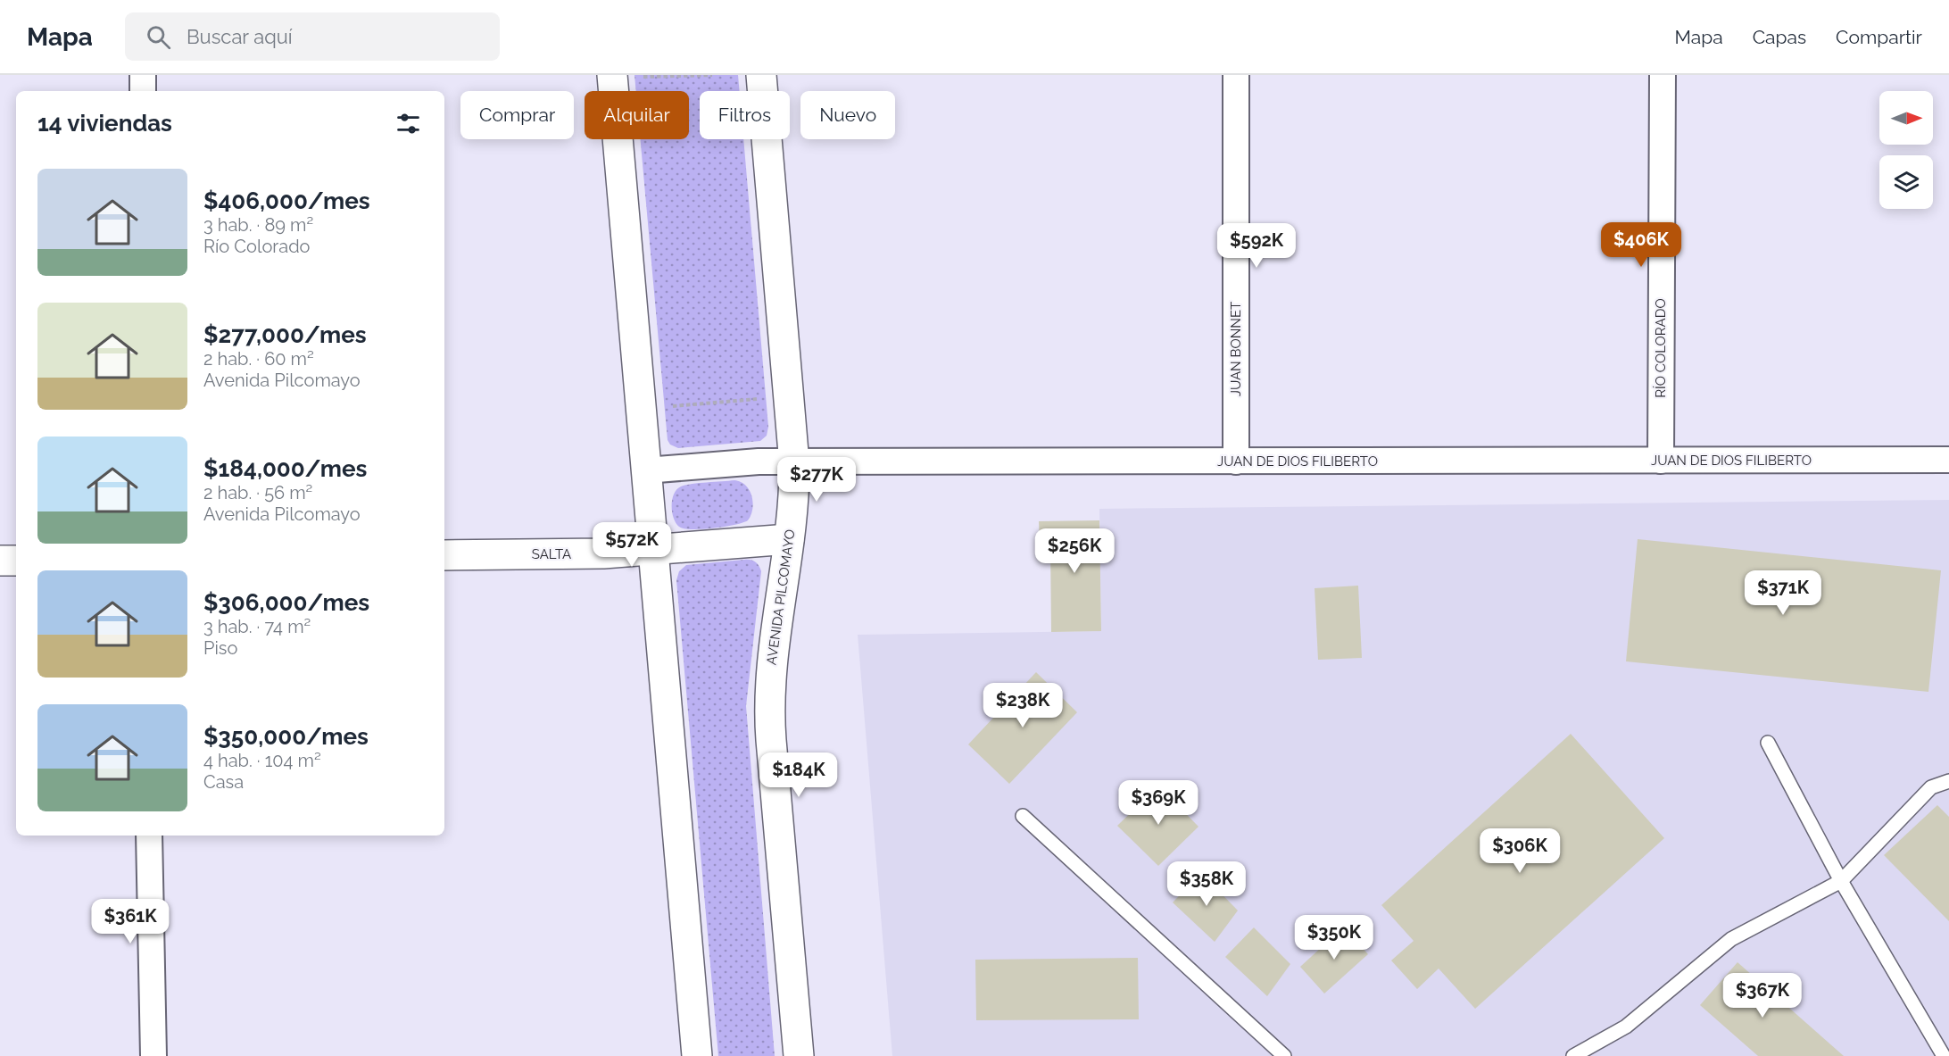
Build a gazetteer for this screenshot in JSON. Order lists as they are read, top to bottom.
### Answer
{
  "streets": {
    "main road": ["SALTA", "AVENIDA PILCOMAYO"],
    "street": ["RÍO COLORADO", "JUAN BONNET", "JUAN DE DIOS FILIBERTO"]
  },
  "crossings": [
    ["RÍO COLORADO", "JUAN DE DIOS FILIBERTO"],
    ["JUAN BONNET", "JUAN DE DIOS FILIBERTO"],
    ["JUAN DE DIOS FILIBERTO", "AVENIDA PILCOMAYO"],
    ["SALTA", "AVENIDA PILCOMAYO"]
  ],
  "north": "right",
  "page": {
    "header": "Mapa",
    "search": "Buscar aquí",
    "nav": ["Mapa", "Capas", "Compartir"],
    "chip": [
      "Comprar",
      "Alquilar",
      "Filtros",
      "Nuevo"
    ],
    "heading": "14 viviendas",
    "list": [
      {
        "name": "$406,000/mes",
        "note": "3 hab. · 89 m² · Río Colorado"
      },
      {
        "name": "$277,000/mes",
        "note": "2 hab. · 60 m² · Avenida Pilcomayo"
      },
      {
        "name": "$184,000/mes",
        "note": "2 hab. · 56 m² · Avenida Pilcomayo"
      },
      {
        "name": "$306,000/mes",
        "note": "3 hab. · 74 m² · Piso"
      },
      {
        "name": "$350,000/mes",
        "note": "4 hab. · 104 m² · Casa"
      }
    ],
    "price": [
      "$406K",
      "$592K",
      "$277K",
      "$572K",
      "$256K",
      "$371K",
      "$238K",
      "$184K",
      "$369K",
      "$306K",
      "$358K",
      "$361K",
      "$350K",
      "$367K"
    ]
  }
}
